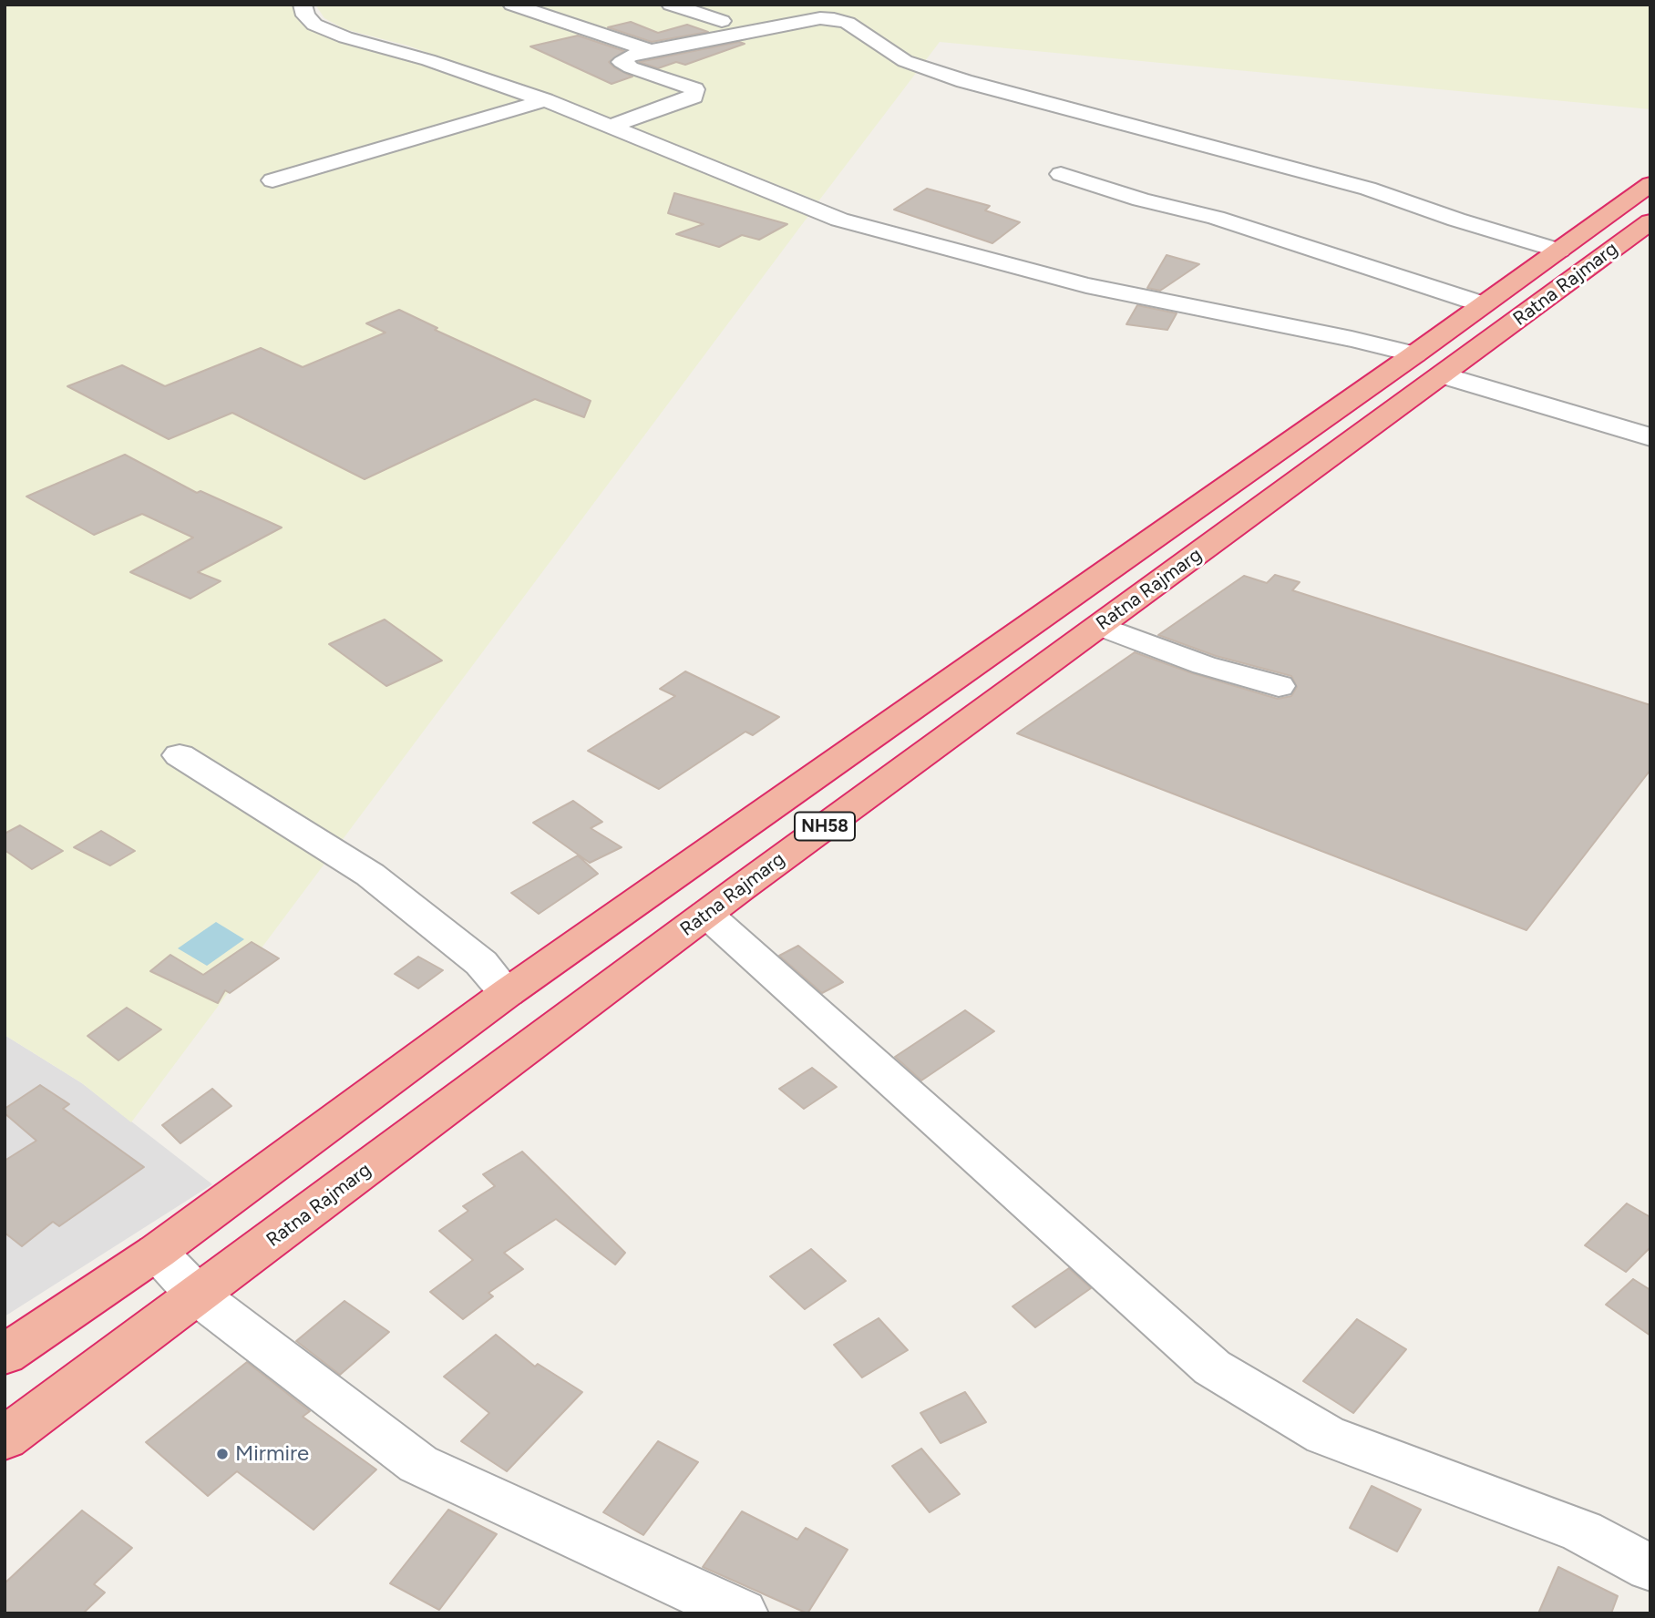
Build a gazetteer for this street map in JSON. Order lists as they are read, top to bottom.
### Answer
{
  "streets": {
    "highway": ["Ratna Rajmarg", "NH58"]
  },
  "places": ["Mirmire"]
}
